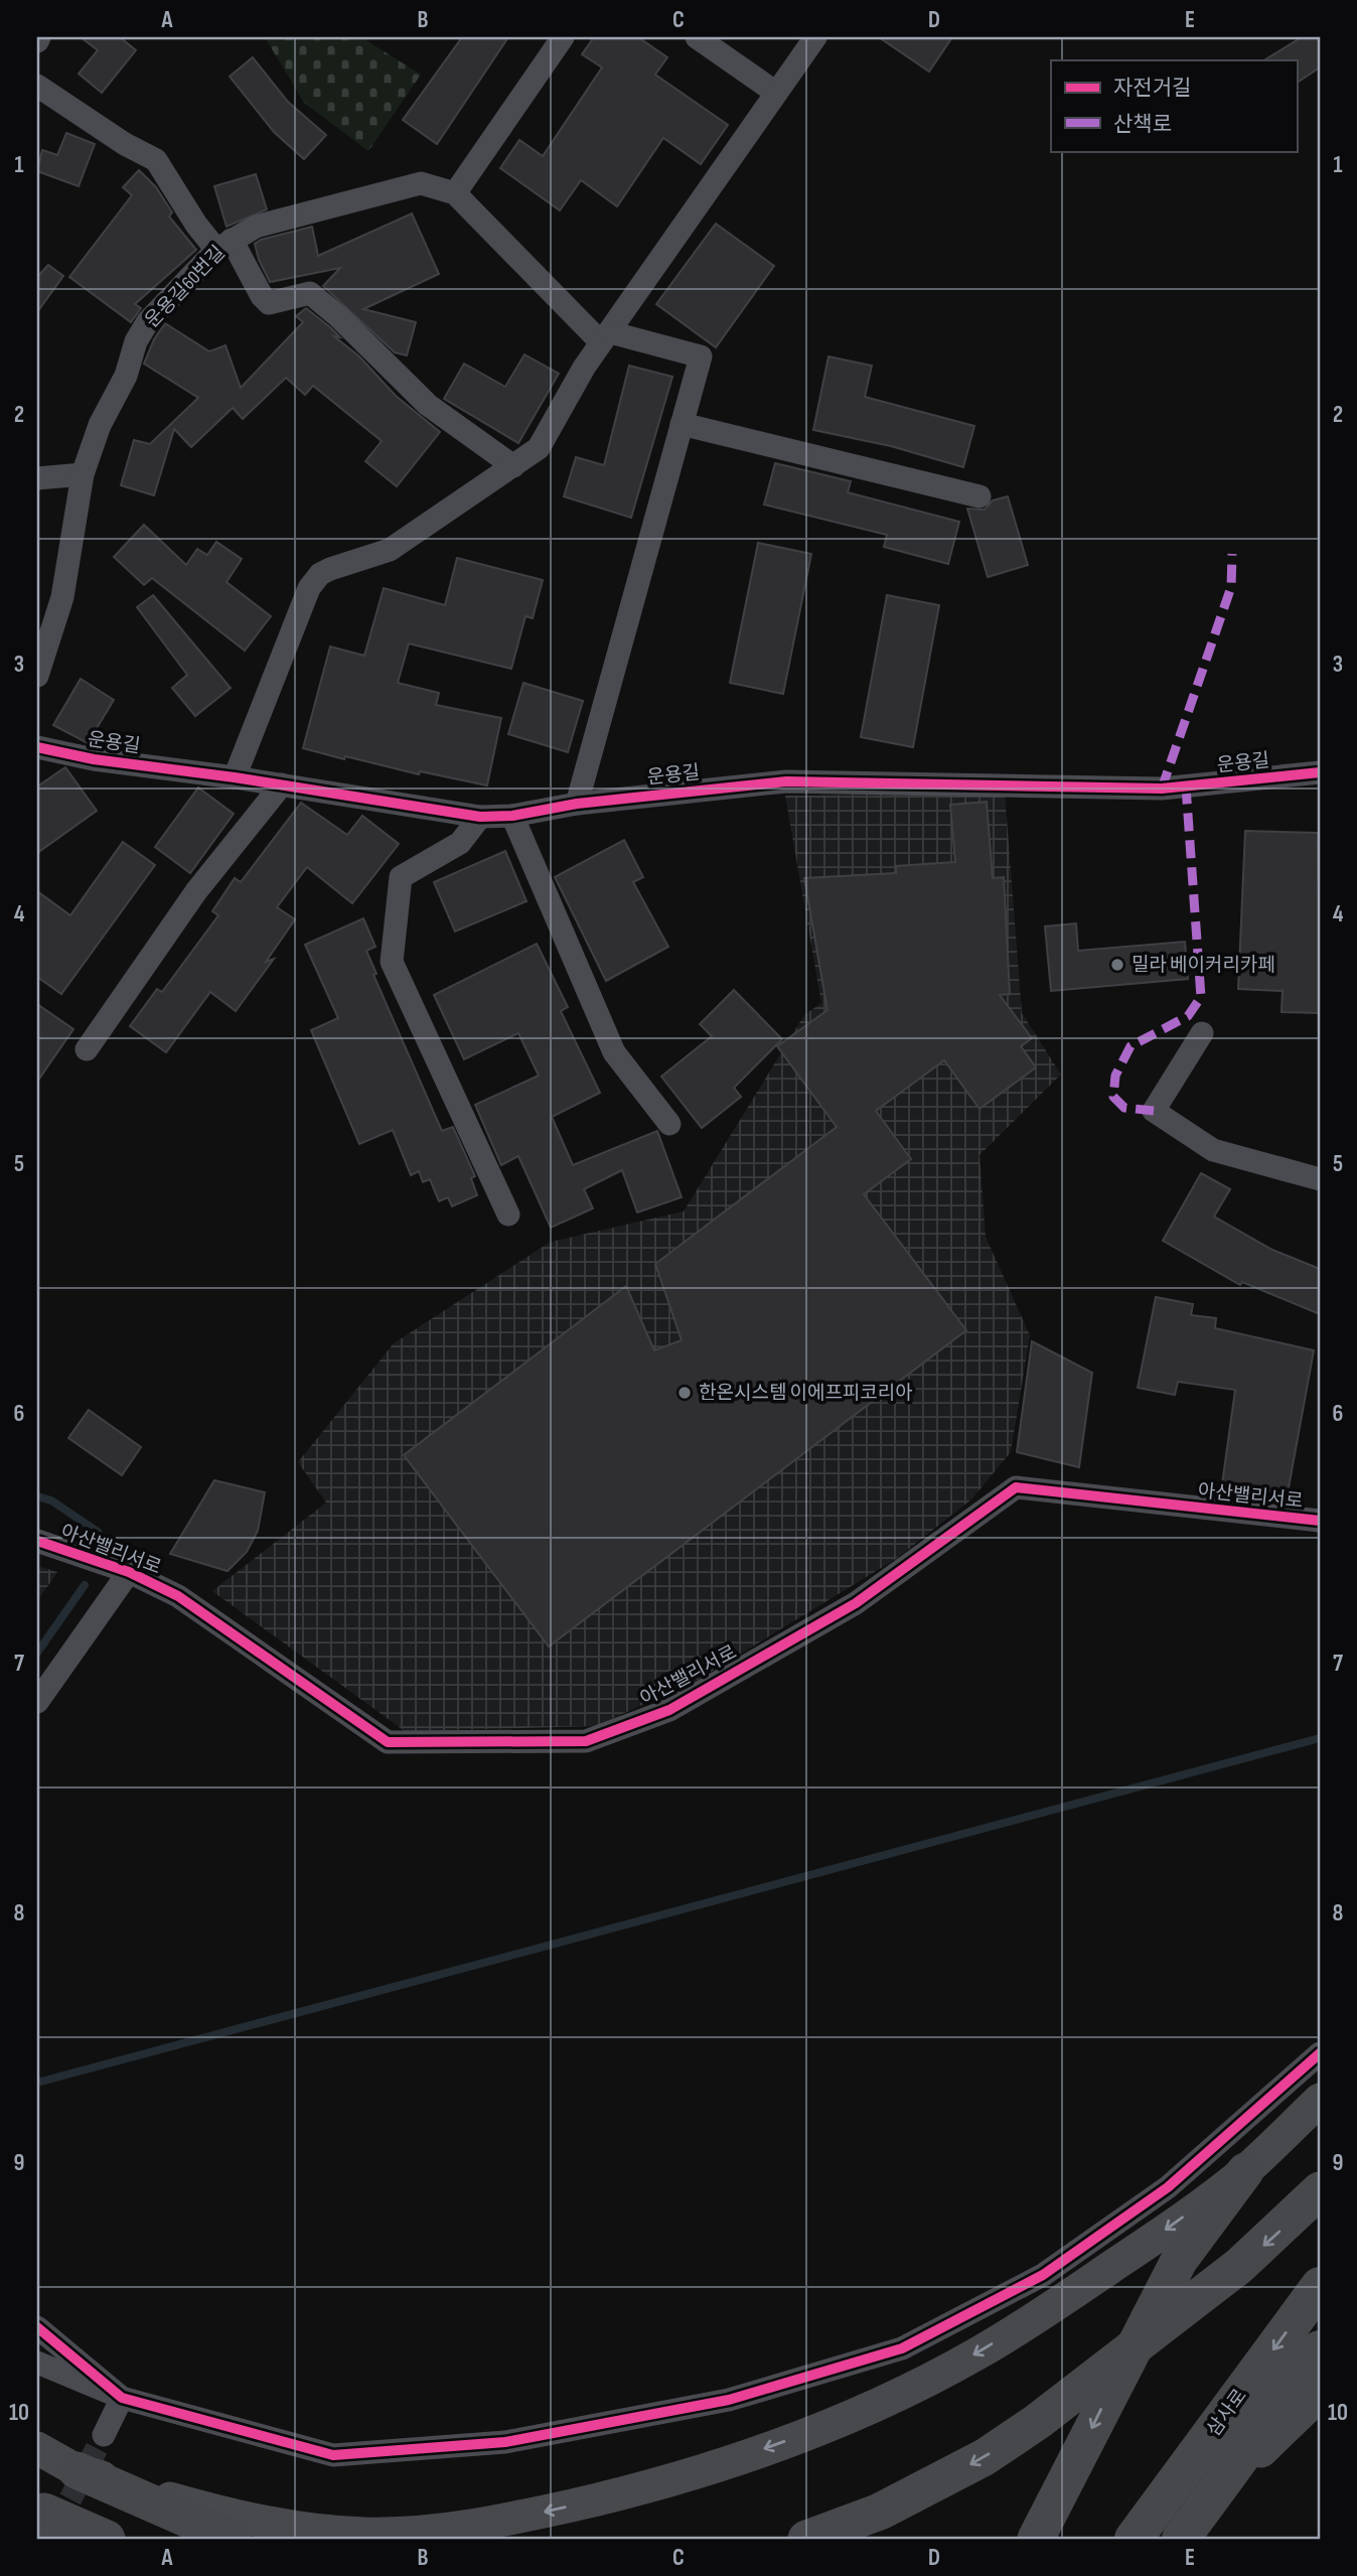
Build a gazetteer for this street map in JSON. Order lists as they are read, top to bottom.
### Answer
{
  "streets": {
    "highway": ["삼사로"],
    "street": ["운용길60번길", "운용길", "아산밸리서로"]
  },
  "places": ["밀라 베이커리카페", "한온시스템 이에프피코리아"],
  "legend": ["자전거길", "산책로"],
  "grid": {
    "columns": [
      "A",
      "B",
      "C",
      "D",
      "E"
    ],
    "rows": [
      "1",
      "2",
      "3",
      "4",
      "5",
      "6",
      "7",
      "8",
      "9",
      "10"
    ]
  }
}
